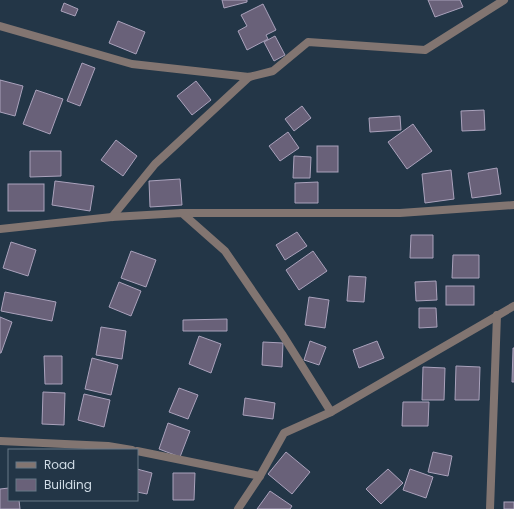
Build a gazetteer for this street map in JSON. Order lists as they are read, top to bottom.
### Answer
{
  "legend": ["Road", "Building"]
}
